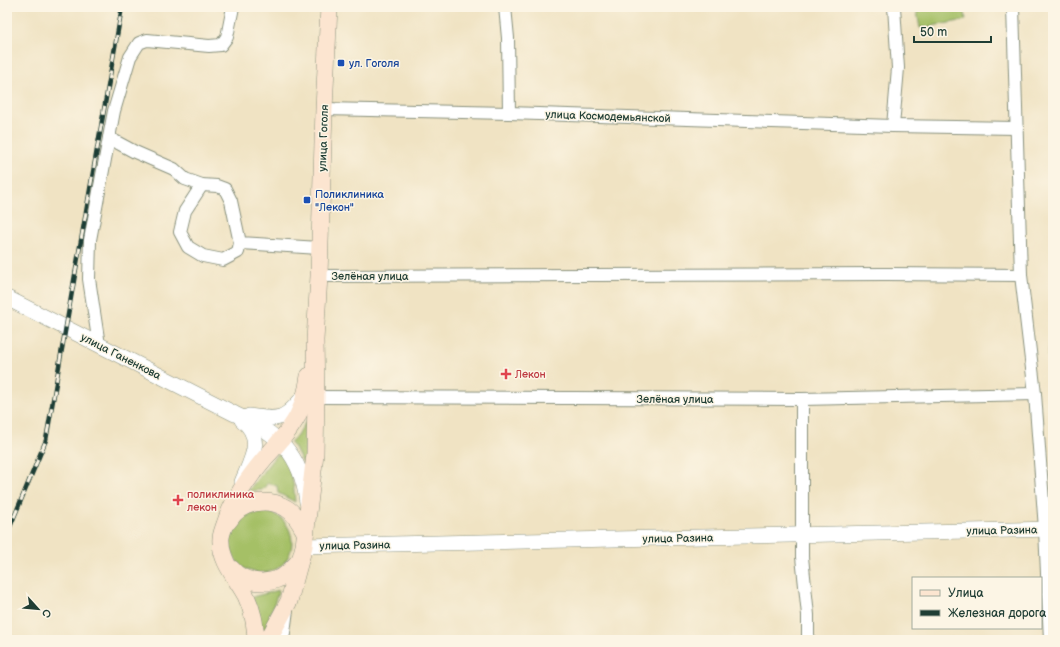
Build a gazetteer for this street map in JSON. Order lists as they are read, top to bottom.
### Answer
{
  "streets": {
    "main road": ["улица Гоголя"],
    "street": [
      "улица Космодемьянской",
      "Зелёная улица",
      "улица Ганенкова",
      "улица Разина"
    ]
  },
  "crossings": [
    ["улица Космодемьянской", "улица Гоголя"],
    ["улица Гоголя", "Зелёная улица"]
  ],
  "places": {
    "transit": ["ул. Гоголя", "Поликлиника \"Лекон\""],
    "health": ["Лекон", "поликлиника лекон"]
  },
  "legend": ["Улица", "Железная дорога"],
  "scale_bar": "50 m",
  "north": "bottom right"
}
